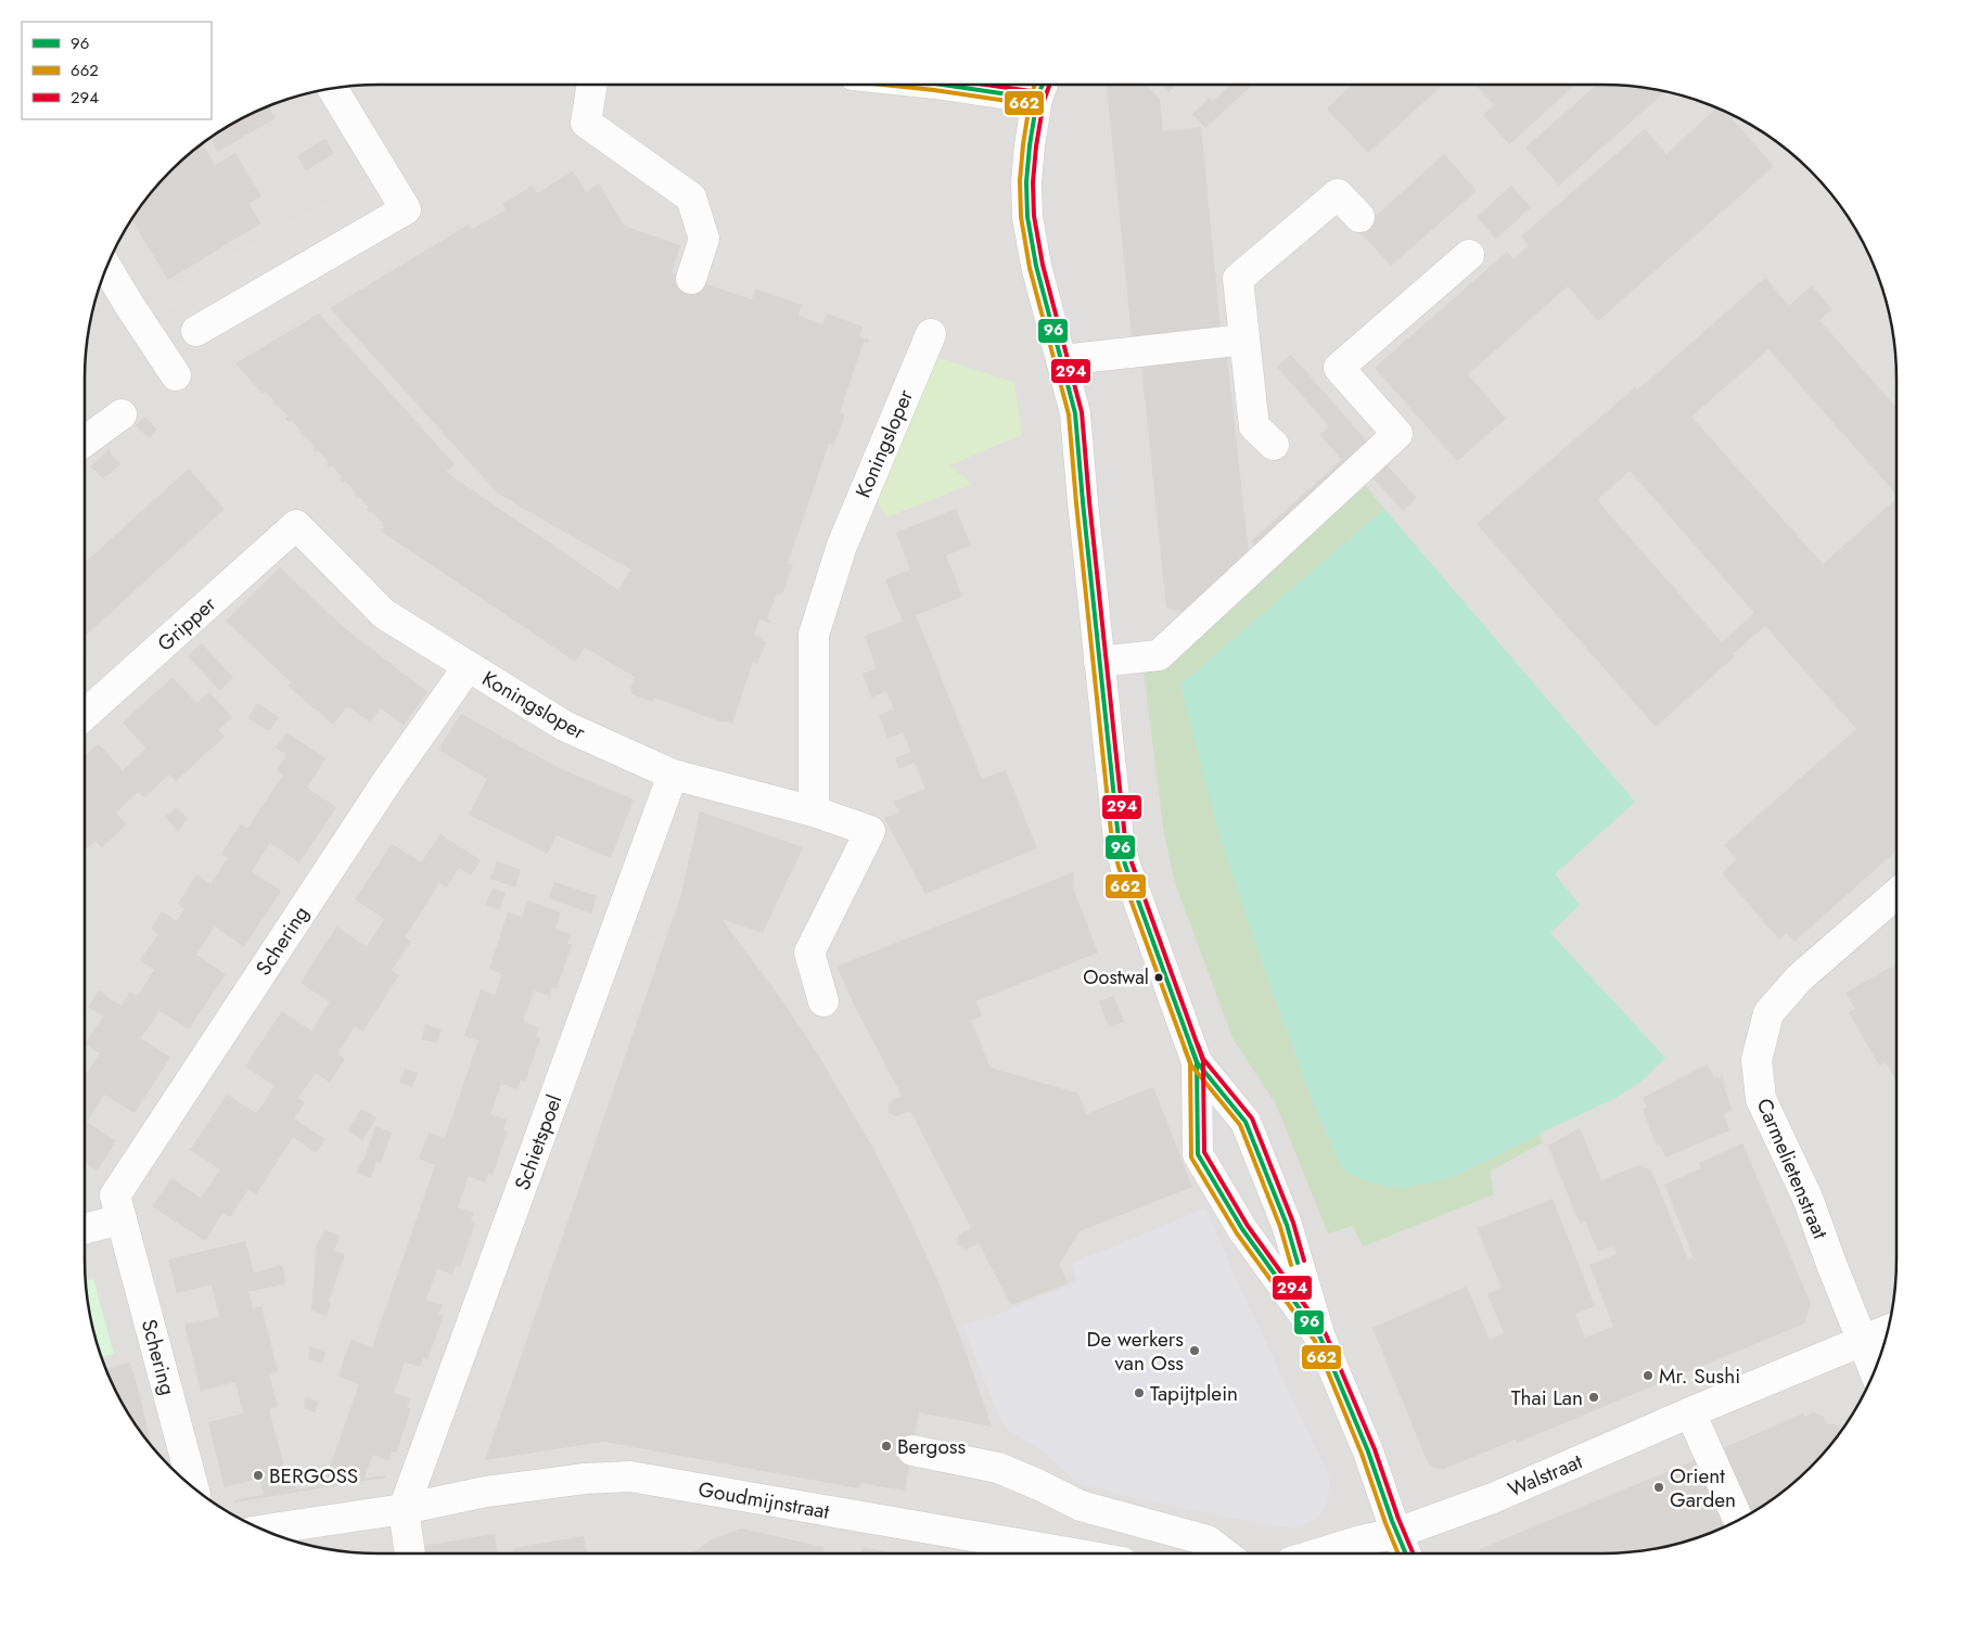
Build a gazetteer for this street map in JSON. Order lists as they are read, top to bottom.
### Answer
{
  "streets": {
    "street": [
      "Koningsloper",
      "Gripper",
      "Schering",
      "Schietspoel",
      "Carmelietenstraat",
      "Walstraat",
      "Goudmijnstraat"
    ]
  },
  "crossings": [
    ["Koningsloper", "Gripper"],
    ["Koningsloper", "Schering"],
    ["Koningsloper", "Schietspoel"],
    ["Schietspoel", "Goudmijnstraat"],
    ["Carmelietenstraat", "Walstraat"]
  ],
  "places": [
    "Oostwal",
    "De werkers van Oss",
    "Mr. Sushi",
    "Tapijtplein",
    "Thai Lan",
    "Bergoss",
    "BERGOSS",
    "Orient Garden"
  ],
  "lines": ["transit line 96", "transit line 662", "transit line 294"],
  "legend": ["96", "662", "294"]
}
